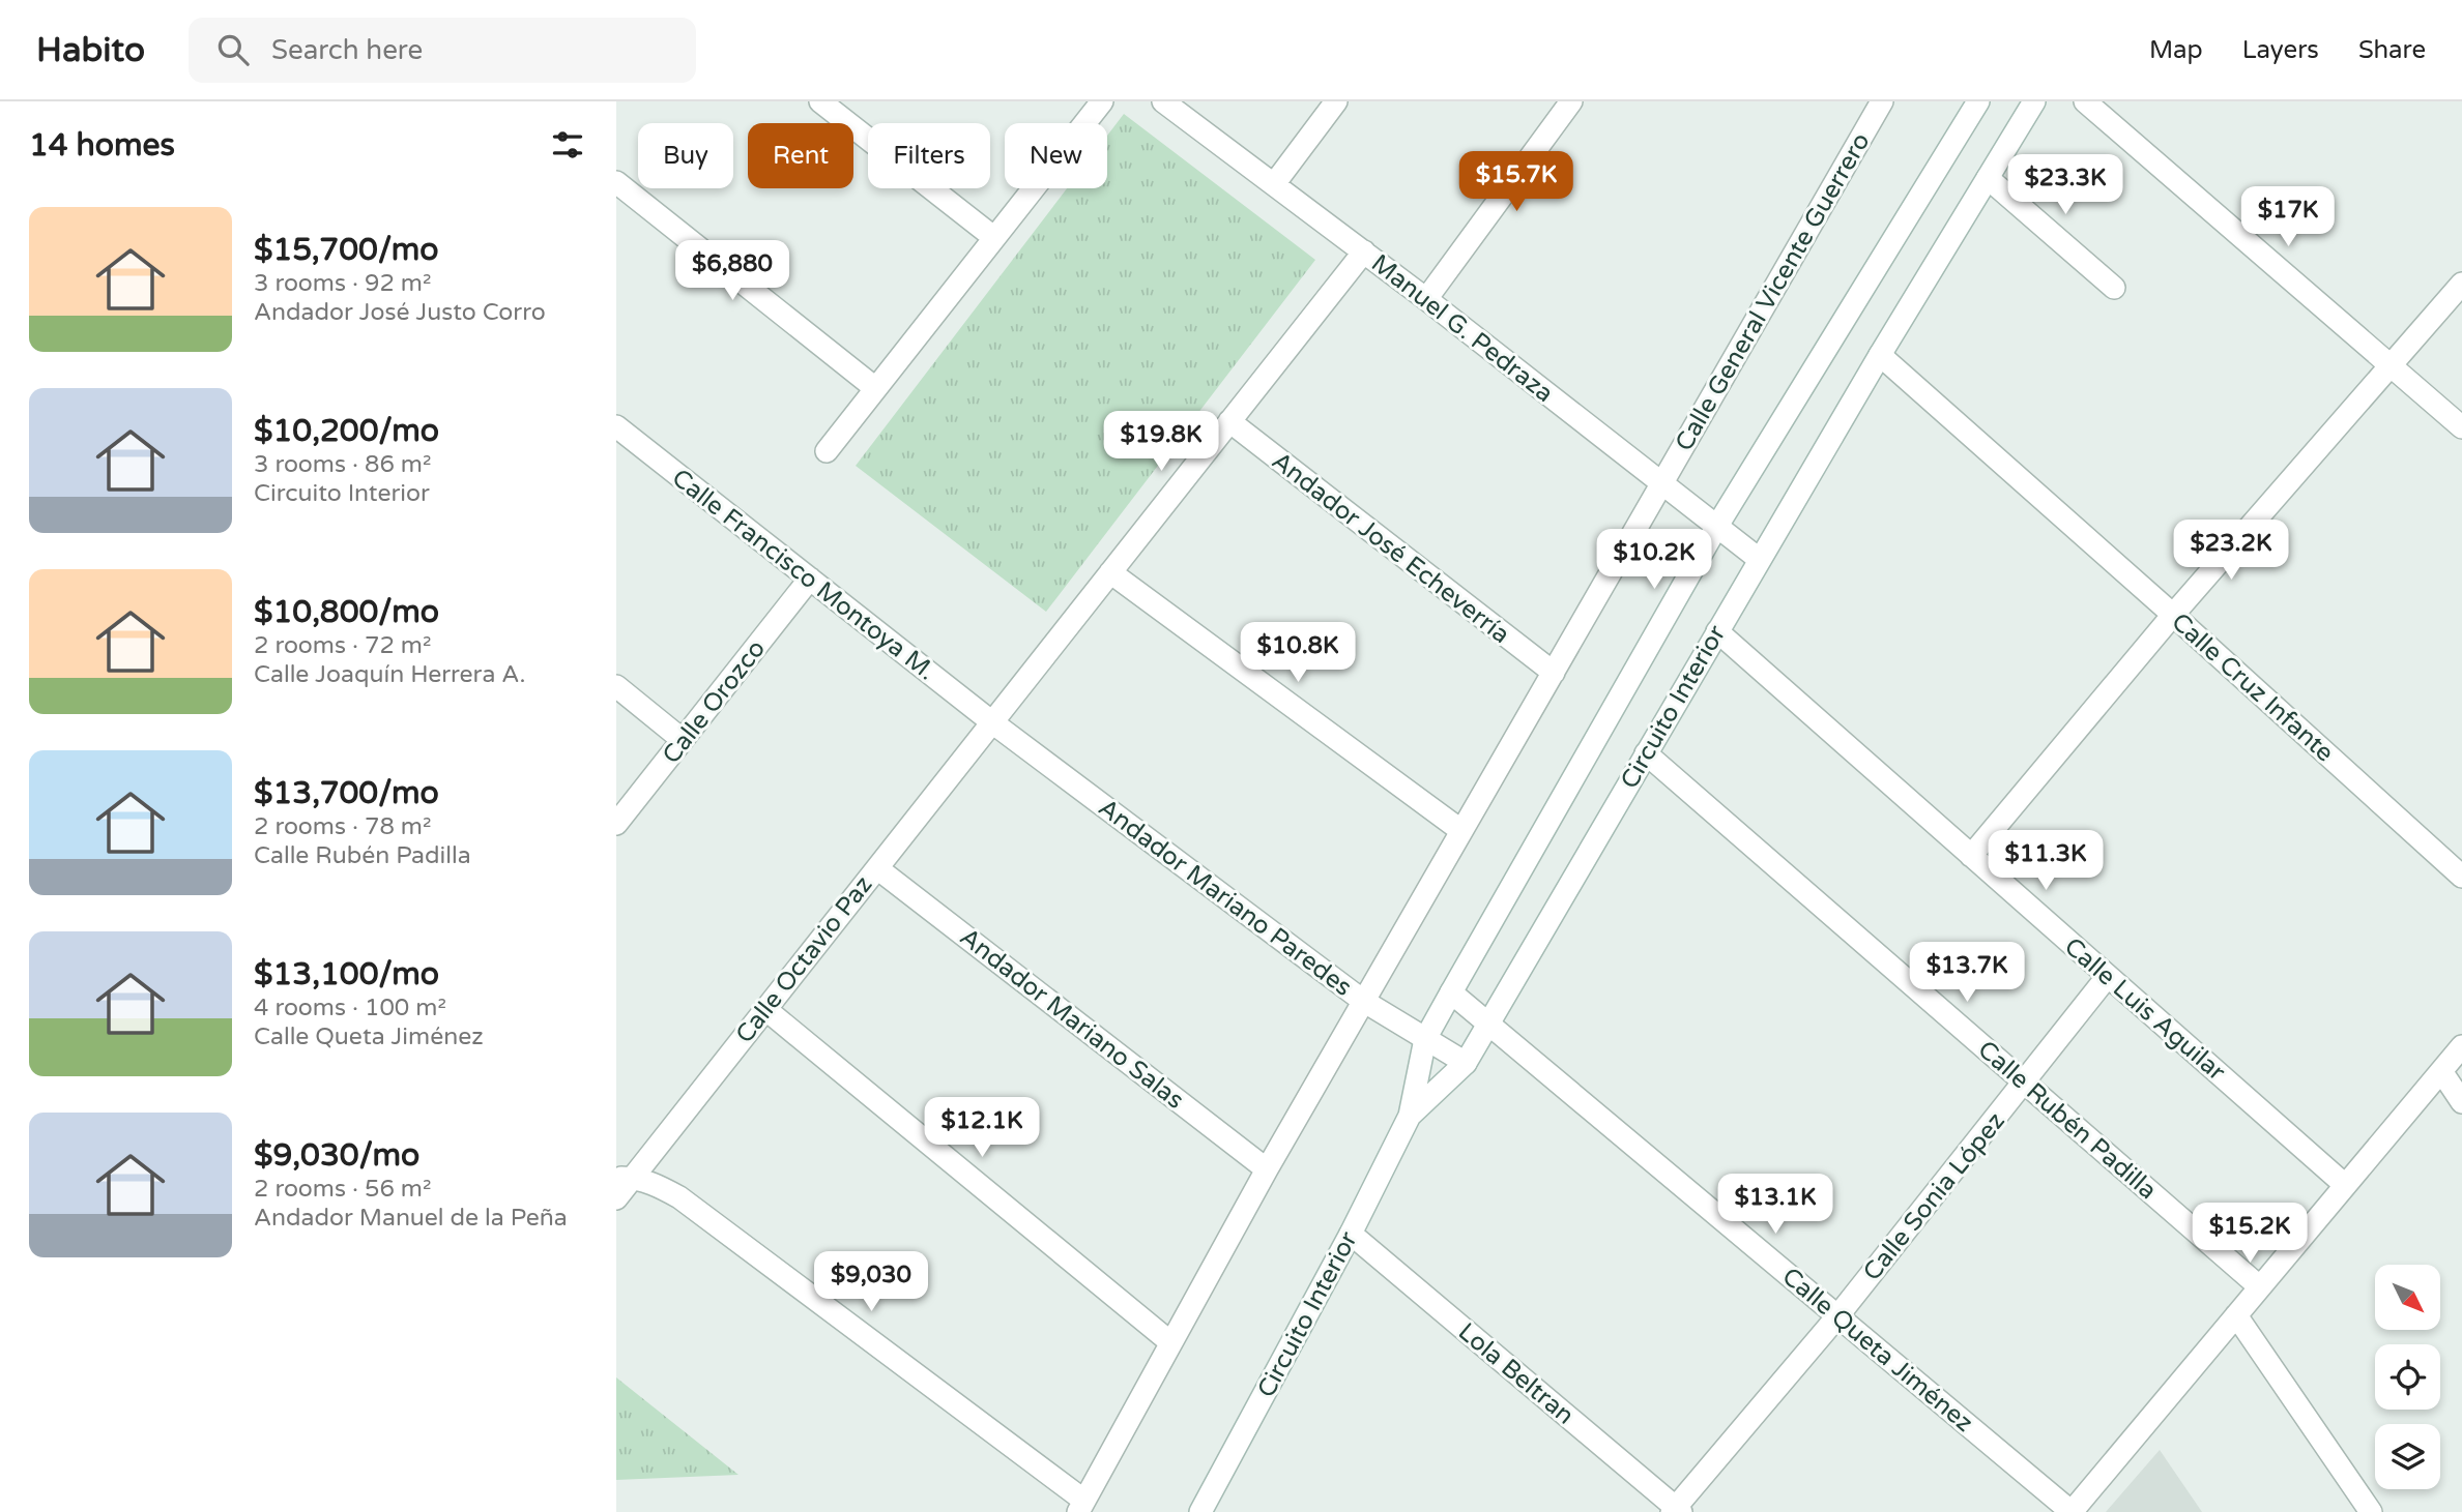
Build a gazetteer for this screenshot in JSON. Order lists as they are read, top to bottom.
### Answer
{
  "streets": {
    "street": [
      "Calle General Vicente Guerrero",
      "Manuel G. Pedraza",
      "Andador José Echeverría",
      "Calle Francisco Montoya M.",
      "Calle Cruz Infante",
      "Calle Orozco",
      "Circuito Interior",
      "Andador Mariano Paredes",
      "Calle Octavio Paz",
      "Calle Luis Aguilar",
      "Andador Mariano Salas",
      "Calle Rubén Padilla",
      "Calle Sonia López",
      "Calle Queta Jiménez",
      "Lola Beltran"
    ]
  },
  "crossings": [
    ["Calle General Vicente Guerrero", "Manuel G. Pedraza"],
    ["Calle General Vicente Guerrero", "Andador José Echeverría"],
    ["Calle General Vicente Guerrero", "Andador Mariano Paredes"],
    ["Calle General Vicente Guerrero", "Andador Mariano Salas"],
    ["Manuel G. Pedraza", "Circuito Interior"],
    ["Manuel G. Pedraza", "Calle Octavio Paz"],
    ["Andador José Echeverría", "Calle Octavio Paz"],
    ["Calle Francisco Montoya M.", "Calle Orozco"],
    ["Calle Francisco Montoya M.", "Andador Mariano Paredes"],
    ["Calle Francisco Montoya M.", "Calle Octavio Paz"],
    ["Calle Cruz Infante", "Circuito Interior"],
    ["Circuito Interior", "Andador Mariano Paredes"],
    ["Circuito Interior", "Calle Luis Aguilar"],
    ["Circuito Interior", "Calle Rubén Padilla"],
    ["Circuito Interior", "Calle Queta Jiménez"],
    ["Circuito Interior", "Lola Beltran"],
    ["Andador Mariano Paredes", "Calle Octavio Paz"],
    ["Calle Octavio Paz", "Andador Mariano Salas"],
    ["Calle Luis Aguilar", "Calle Sonia López"],
    ["Calle Rubén Padilla", "Calle Sonia López"],
    ["Calle Sonia López", "Calle Queta Jiménez"],
    ["Calle Sonia López", "Lola Beltran"]
  ],
  "north": "bottom right",
  "page": {
    "header": "Habito",
    "search": "Search here",
    "nav": ["Map", "Layers", "Share"],
    "heading": "14 homes",
    "chip": [
      "Buy",
      "Rent",
      "Filters",
      "New"
    ],
    "price": [
      "$15.7K",
      "$23.3K",
      "$17K",
      "$6,880",
      "$19.8K",
      "$23.2K",
      "$10.2K",
      "$10.8K",
      "$11.3K",
      "$13.7K",
      "$12.1K",
      "$13.1K",
      "$15.2K",
      "$9,030"
    ],
    "list": [
      {
        "name": "$15,700/mo",
        "note": "3 rooms · 92 m² · Andador José Justo Corro"
      },
      {
        "name": "$10,200/mo",
        "note": "3 rooms · 86 m² · Circuito Interior"
      },
      {
        "name": "$10,800/mo",
        "note": "2 rooms · 72 m² · Calle Joaquín Herrera A."
      },
      {
        "name": "$13,700/mo",
        "note": "2 rooms · 78 m² · Calle Rubén Padilla"
      },
      {
        "name": "$13,100/mo",
        "note": "4 rooms · 100 m² · Calle Queta Jiménez"
      },
      {
        "name": "$9,030/mo",
        "note": "2 rooms · 56 m² · Andador Manuel de la Peña"
      }
    ]
  }
}
